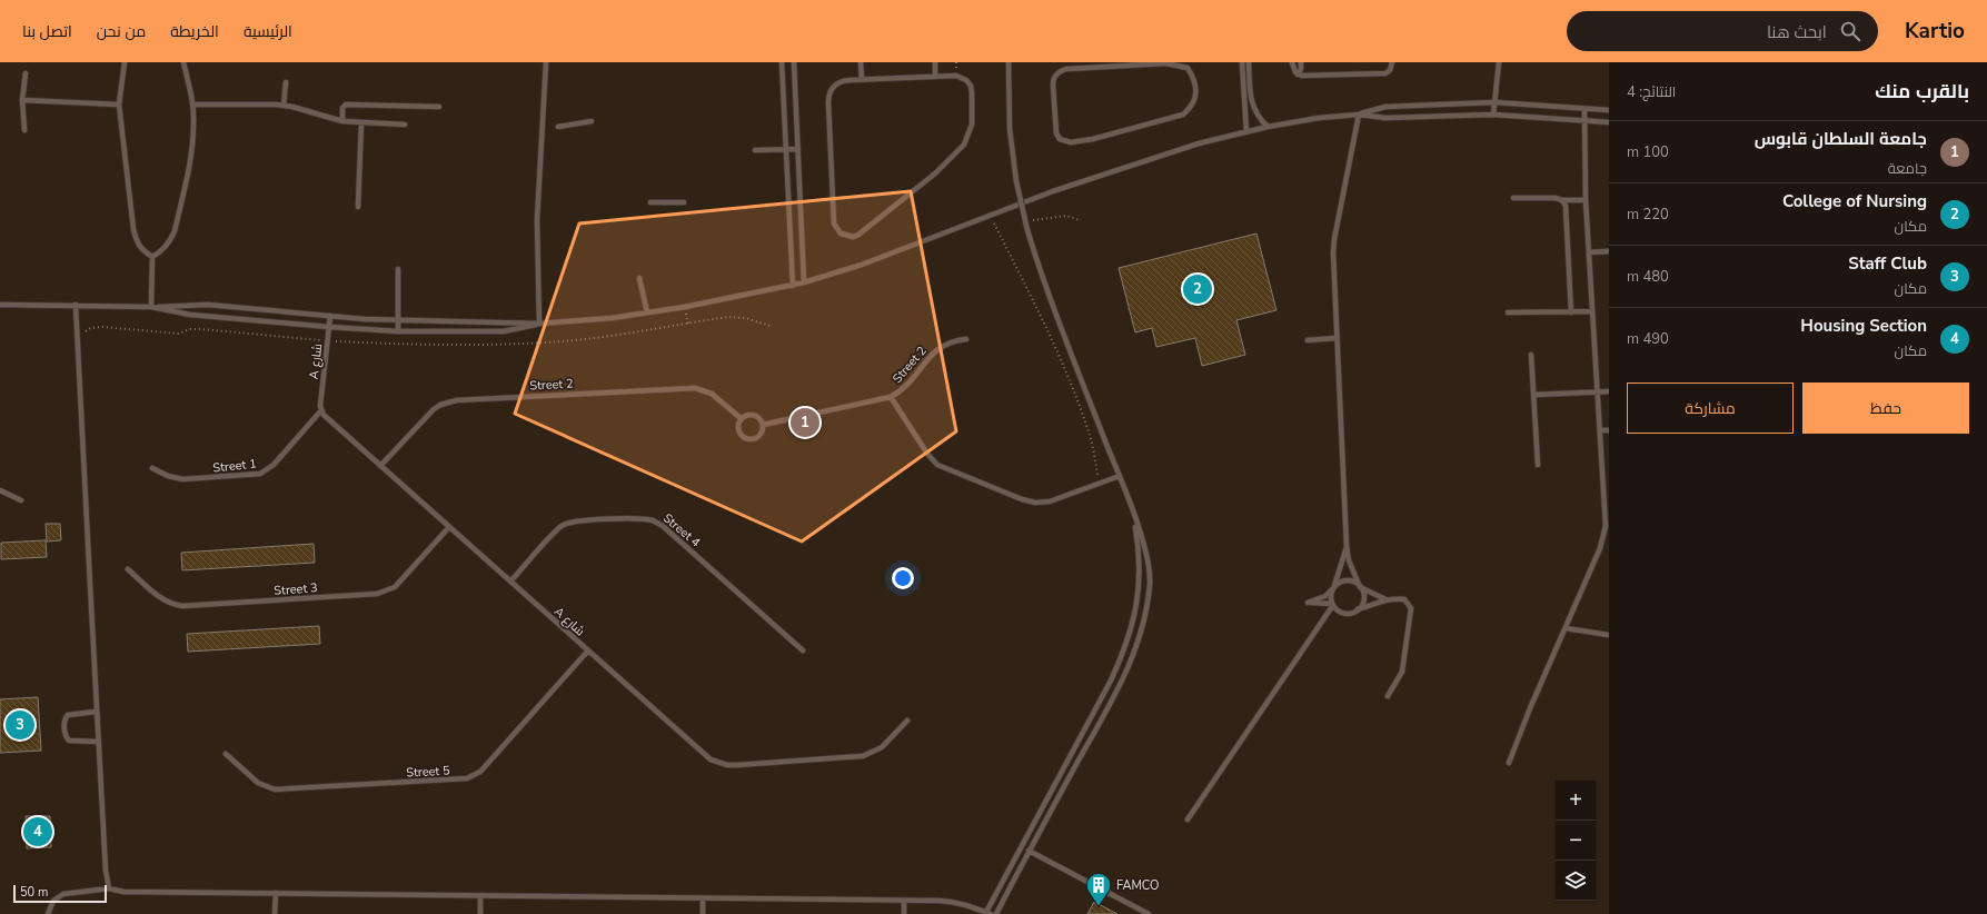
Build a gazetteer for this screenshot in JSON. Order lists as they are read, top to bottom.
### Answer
{
  "streets": {
    "lane": [
      "A شارع",
      "Street 2",
      "Street 1",
      "Street 4",
      "Street 3",
      "Street 5"
    ]
  },
  "crossings": [
    ["A شارع", "Street 2"],
    ["A شارع", "Street 1"],
    ["A شارع", "Street 4"],
    ["A شارع", "Street 3"],
    ["A شارع", "Street 5"]
  ],
  "places": {
    "building": ["FAMCO"]
  },
  "scale_bar": "50 m",
  "page": {
    "header": "Kartio",
    "search": "ابحث هنا",
    "nav": [
      "الرئيسية",
      "الخريطة",
      "من نحن",
      "اتصل بنا"
    ],
    "heading": ["بالقرب منك", "النتائج: 4"],
    "list": [
      {
        "mark": "1",
        "name": "جامعة السلطان قابوس",
        "note": "جامعة",
        "value": "100 m"
      },
      {
        "mark": "2",
        "name": "College of Nursing",
        "note": "مكان",
        "value": "220 m"
      },
      {
        "mark": "3",
        "name": "Staff Club",
        "note": "مكان",
        "value": "480 m"
      },
      {
        "mark": "4",
        "name": "Housing Section",
        "note": "مكان",
        "value": "490 m"
      }
    ],
    "pins": [
      "2",
      "1",
      "3",
      "4"
    ],
    "buttons": ["حفظ", "مشاركة"],
    "map_buttons": ["+", "−"],
    "scale": "50 m"
  }
}
